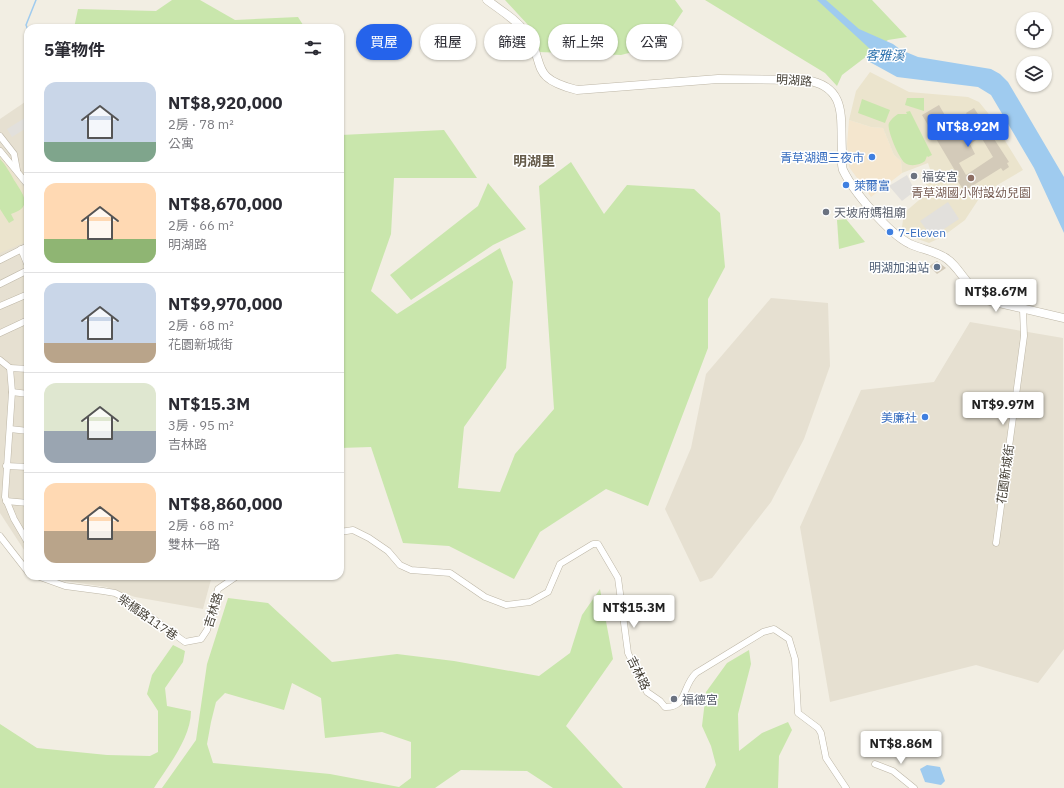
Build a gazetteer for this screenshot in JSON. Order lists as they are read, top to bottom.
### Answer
{
  "streets": {
    "street": [
      "明湖路",
      "花園新城街",
      "吉林路",
      "柴橋路117巷"
    ]
  },
  "crossings": [
    ["明湖路", "花園新城街"],
    ["吉林路", "柴橋路117巷"]
  ],
  "districts": ["明湖里"],
  "water": ["客雅溪"],
  "places": [
    "青草湖週三夜市",
    "福安宮",
    "青草湖國小附設幼兒園",
    "萊爾富",
    "天坡府媽祖廟",
    "7-Eleven",
    "明湖加油站",
    "美廉社",
    "福德宮"
  ],
  "page": {
    "chip": [
      "買屋",
      "租屋",
      "篩選",
      "新上架",
      "公寓"
    ],
    "heading": "5筆物件",
    "list": [
      {
        "name": "NT$8,920,000",
        "note": "2房 · 78 m² · 公寓"
      },
      {
        "name": "NT$8,670,000",
        "note": "2房 · 66 m² · 明湖路"
      },
      {
        "name": "NT$9,970,000",
        "note": "2房 · 68 m² · 花園新城街"
      },
      {
        "name": "NT$15.3M",
        "note": "3房 · 95 m² · 吉林路"
      },
      {
        "name": "NT$8,860,000",
        "note": "2房 · 68 m² · 雙林一路"
      }
    ],
    "price": [
      "NT$8.92M",
      "NT$8.67M",
      "NT$9.97M",
      "NT$15.3M",
      "NT$8.86M"
    ]
  }
}
